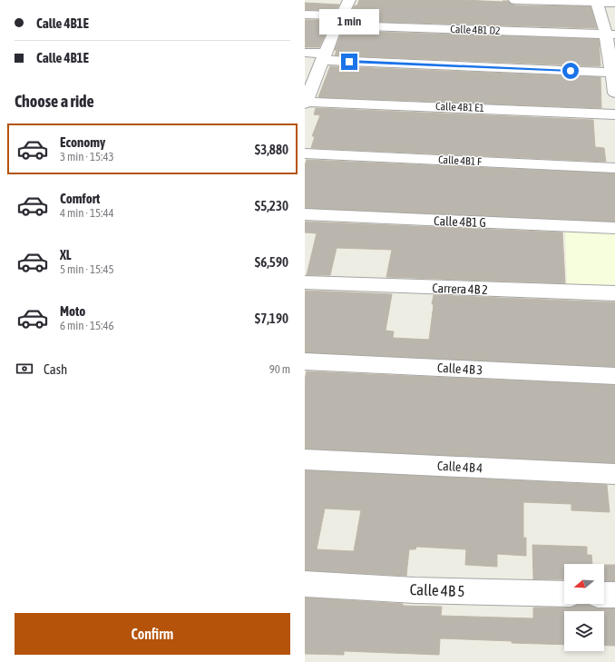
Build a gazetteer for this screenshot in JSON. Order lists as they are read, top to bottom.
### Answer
{
  "streets": {
    "street": [
      "Calle 4B1 D2",
      "Calle 4B1 E1",
      "Calle 4B1 F",
      "Calle 4B1 G",
      "Carrera 4B 2",
      "Calle 4B 3",
      "Calle 4B 4",
      "Calle 4B 5"
    ]
  },
  "north": "left",
  "page": {
    "banner": ["Calle 4B1E", "Calle 4B1E"],
    "bubble": "1 min",
    "heading": "Choose a ride",
    "list": [
      {
        "name": "Economy",
        "note": "3 min · 15:43",
        "value": "$3,880"
      },
      {
        "name": "Comfort",
        "note": "4 min · 15:44",
        "value": "$5,230"
      },
      {
        "name": "XL",
        "note": "5 min · 15:45",
        "value": "$6,590"
      },
      {
        "name": "Moto",
        "note": "6 min · 15:46",
        "value": "$7,190"
      }
    ],
    "pay": ["Cash", "90 m"],
    "buttons": "Confirm"
  }
}
